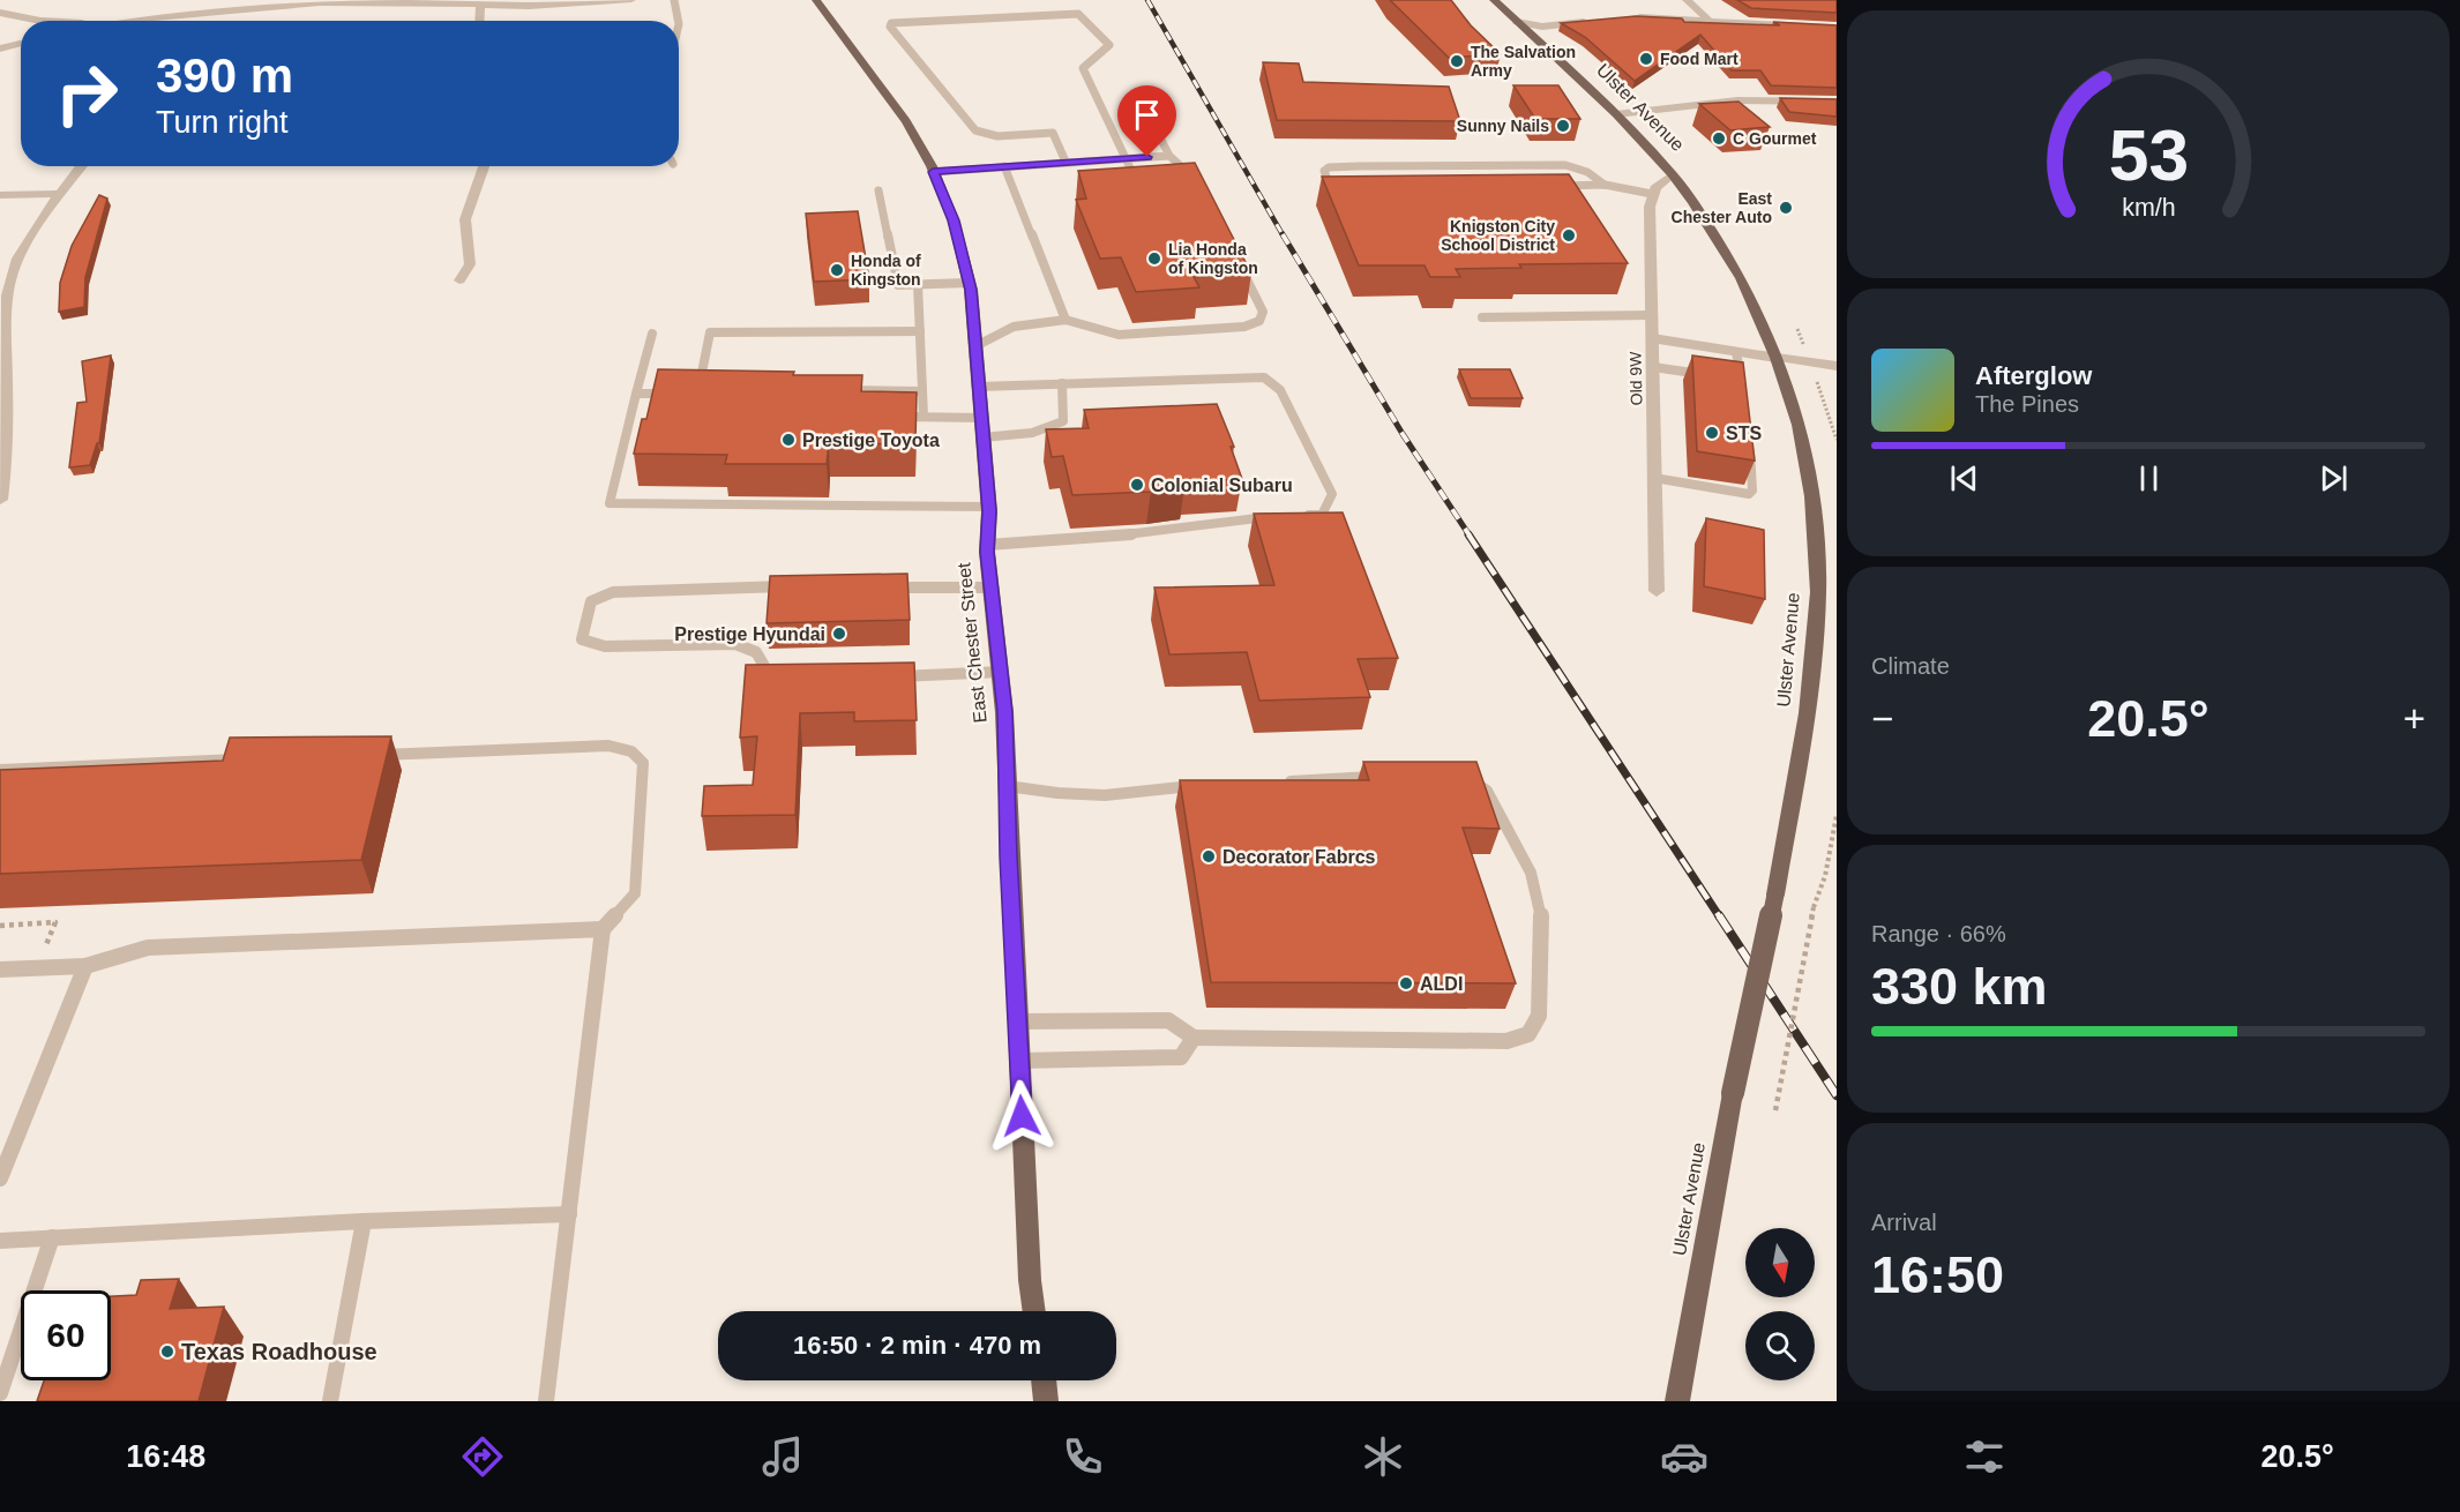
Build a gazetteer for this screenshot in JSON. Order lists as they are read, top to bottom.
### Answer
{
  "streets": {
    "main road": ["Ulster Avenue", "East Chester Street"],
    "street": ["Old 9W"]
  },
  "places": [
    "Food Mart",
    "The Salvation Army",
    "Sunny Nails",
    "C Gourmet",
    "East Chester Auto",
    "Knigston City School District",
    "Lia Honda of Kingston",
    "Honda of Kingston",
    "STS",
    "Prestige Toyota",
    "Colonial Subaru",
    "Prestige Hyundai",
    "Decorator Fabrcs",
    "ALDI",
    "Texas Roadhouse"
  ],
  "north": "bottom",
  "page": {
    "turn": ["390 m", "Turn right"],
    "song": ["Afterglow", "The Pines"],
    "tile": [
      "Climate",
      ["Range · 66%", "330 km"],
      ["Arrival", "16:50"]
    ],
    "heat": ["−", "20.5°", "+"],
    "limit": "60",
    "trip": "16:50 · 2 min · 470 m",
    "tabs": ["16:48", "20.5°"],
    "gauge": ["53", "km/h"]
  }
}
